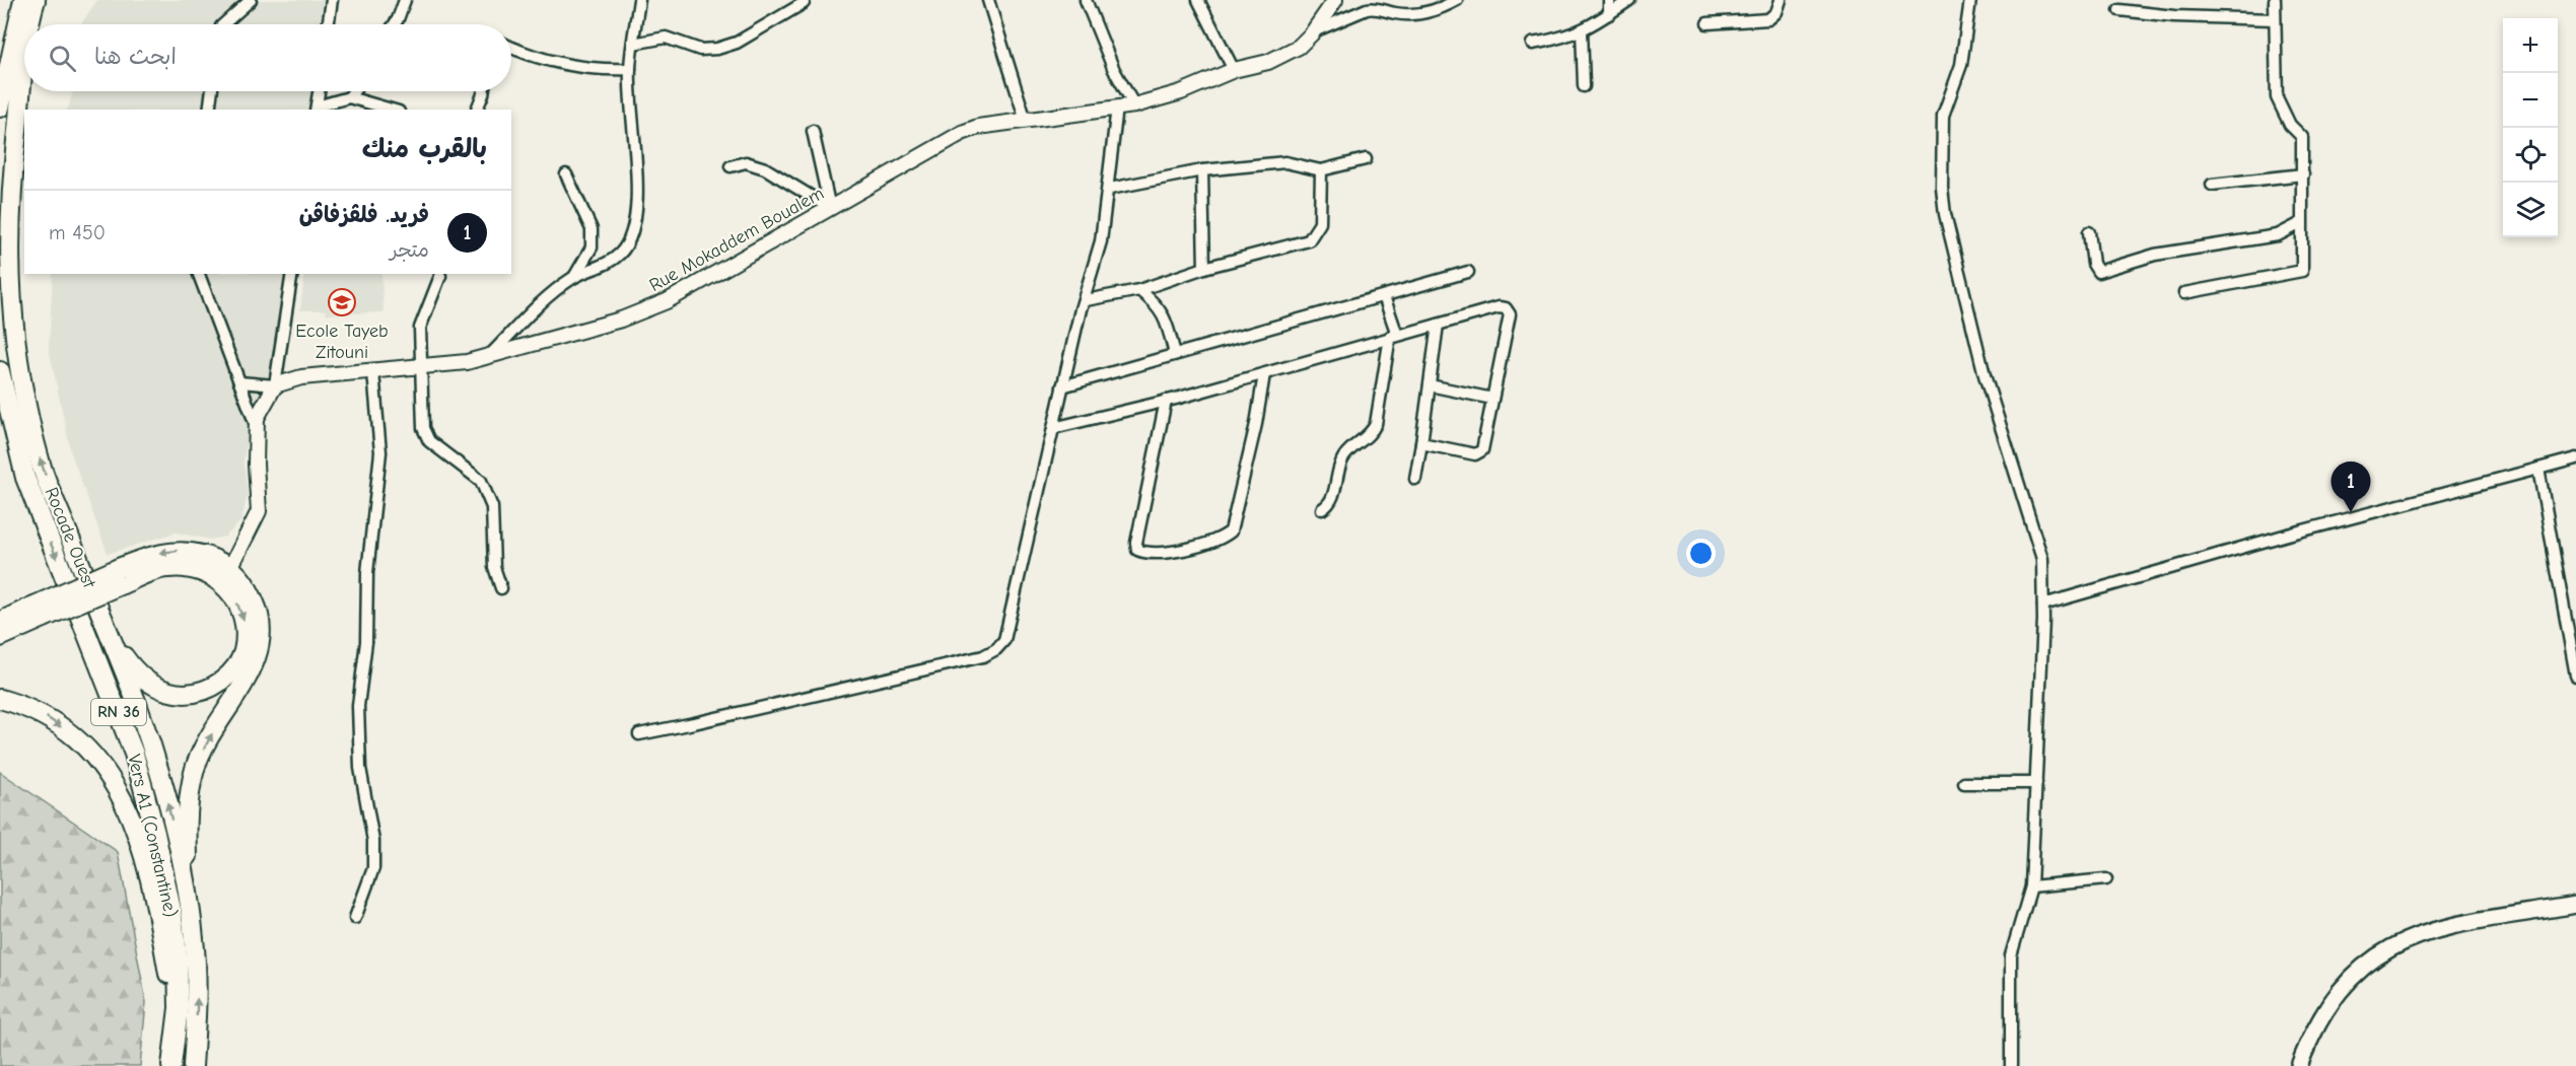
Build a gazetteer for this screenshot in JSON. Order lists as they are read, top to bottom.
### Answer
{
  "streets": {
    "highway": ["Rocade Ouest", "RN 36", "Vers A1 (Constantine)"],
    "street": ["Rue Mokaddem Boualem"]
  },
  "one_way": ["Rocade Ouest"],
  "places": {
    "school or university": ["Ecole Tayeb Zitouni"]
  },
  "page": {
    "map_buttons": ["+", "−"],
    "search": "ابحث هنا",
    "heading": "بالقرب منك",
    "list": [
      {
        "mark": "1",
        "name": "فريد. فلڤزفاڤن",
        "note": "متجر",
        "value": "450 m"
      }
    ],
    "pins": "1"
  }
}
